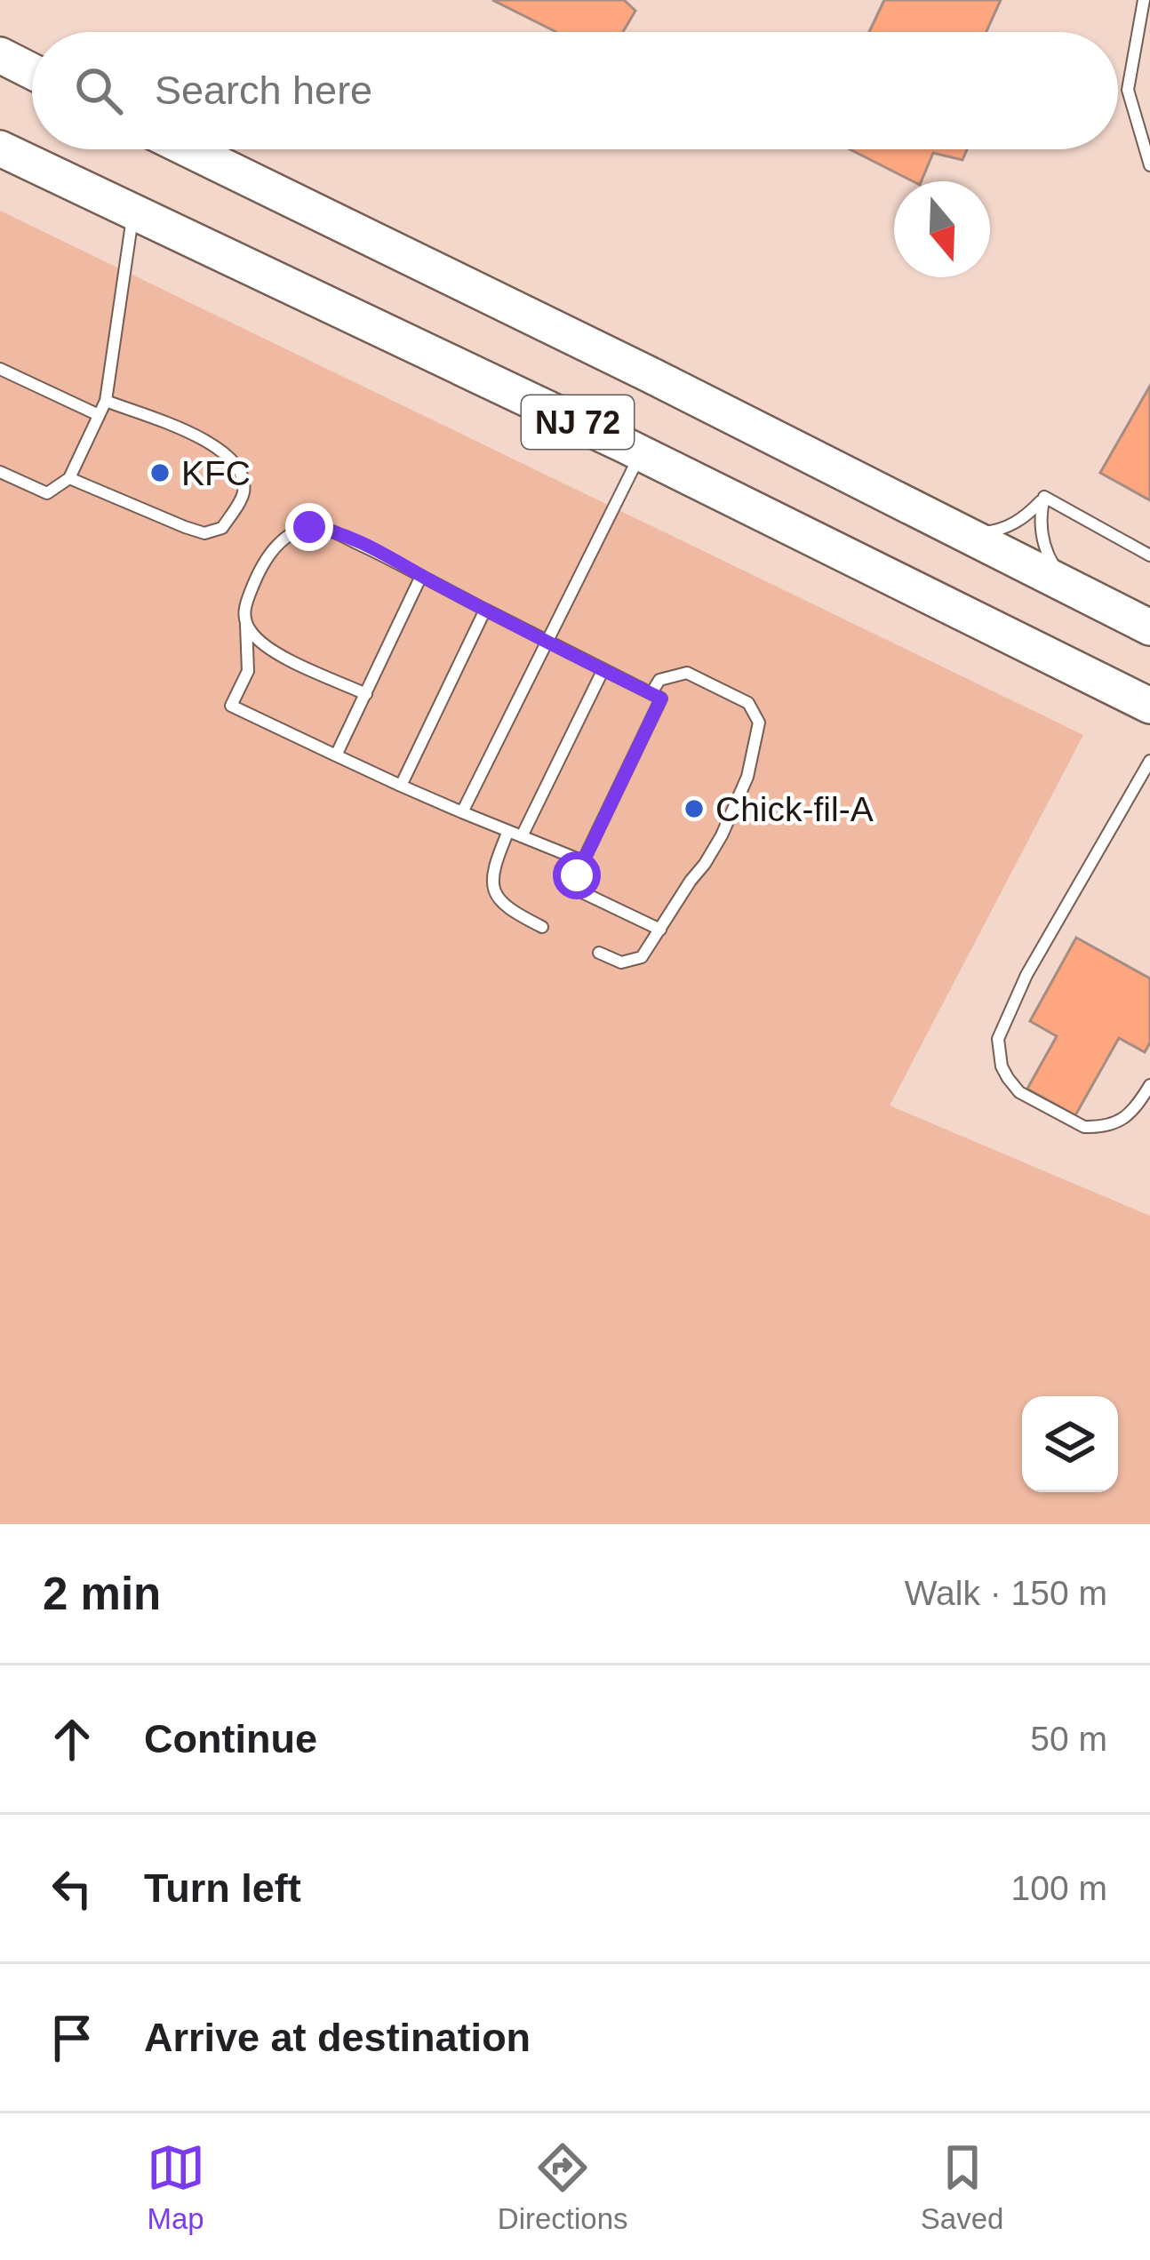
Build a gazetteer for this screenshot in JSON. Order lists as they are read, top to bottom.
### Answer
{
  "streets": {
    "highway": ["NJ 72"]
  },
  "places": ["KFC", "Chick-fil-A"],
  "north": "bottom",
  "page": {
    "search": "Search here",
    "heading": ["2 min", "Walk · 150 m"],
    "list": [
      ["Continue", "50 m"],
      ["Turn left", "100 m"],
      "Arrive at destination"
    ],
    "nav": ["Map", "Directions", "Saved"]
  }
}
